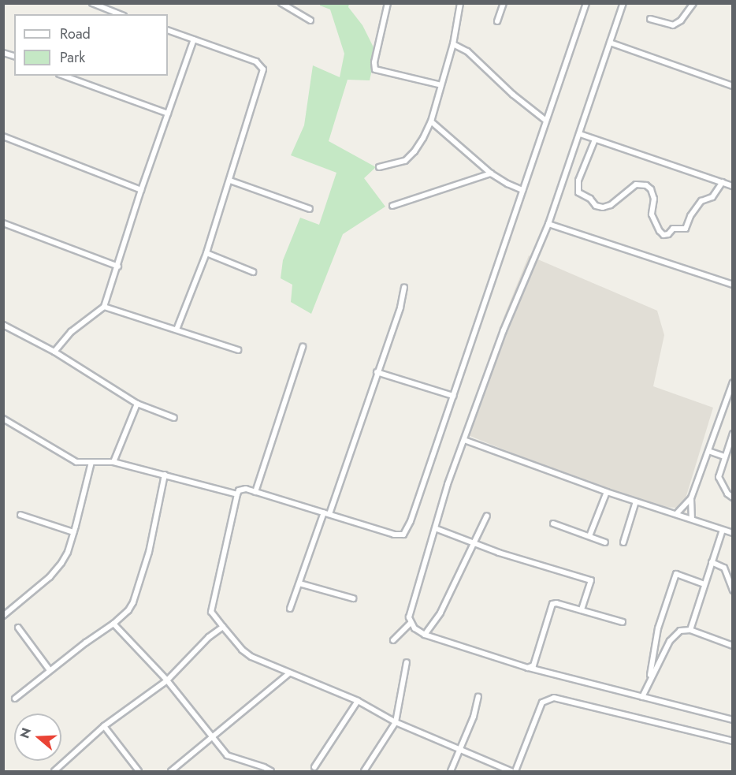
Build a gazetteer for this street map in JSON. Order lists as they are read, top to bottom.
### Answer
{
  "legend": ["Road", "Park"],
  "north": "left"
}
